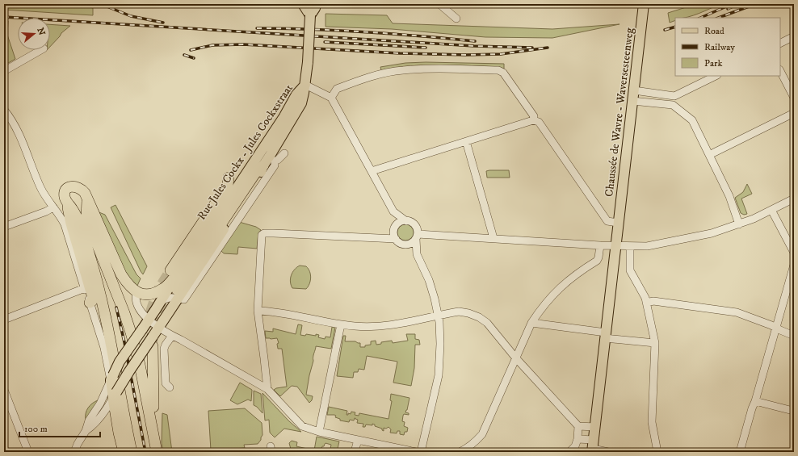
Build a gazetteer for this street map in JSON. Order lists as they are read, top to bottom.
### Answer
{
  "streets": {
    "main road": ["Chaussée de Wavre - Waversesteenweg", "Rue Jules Cockx - Jules Cockxstraat"]
  },
  "legend": ["Road", "Railway", "Park"],
  "scale_bar": "100 m",
  "north": "right"
}
